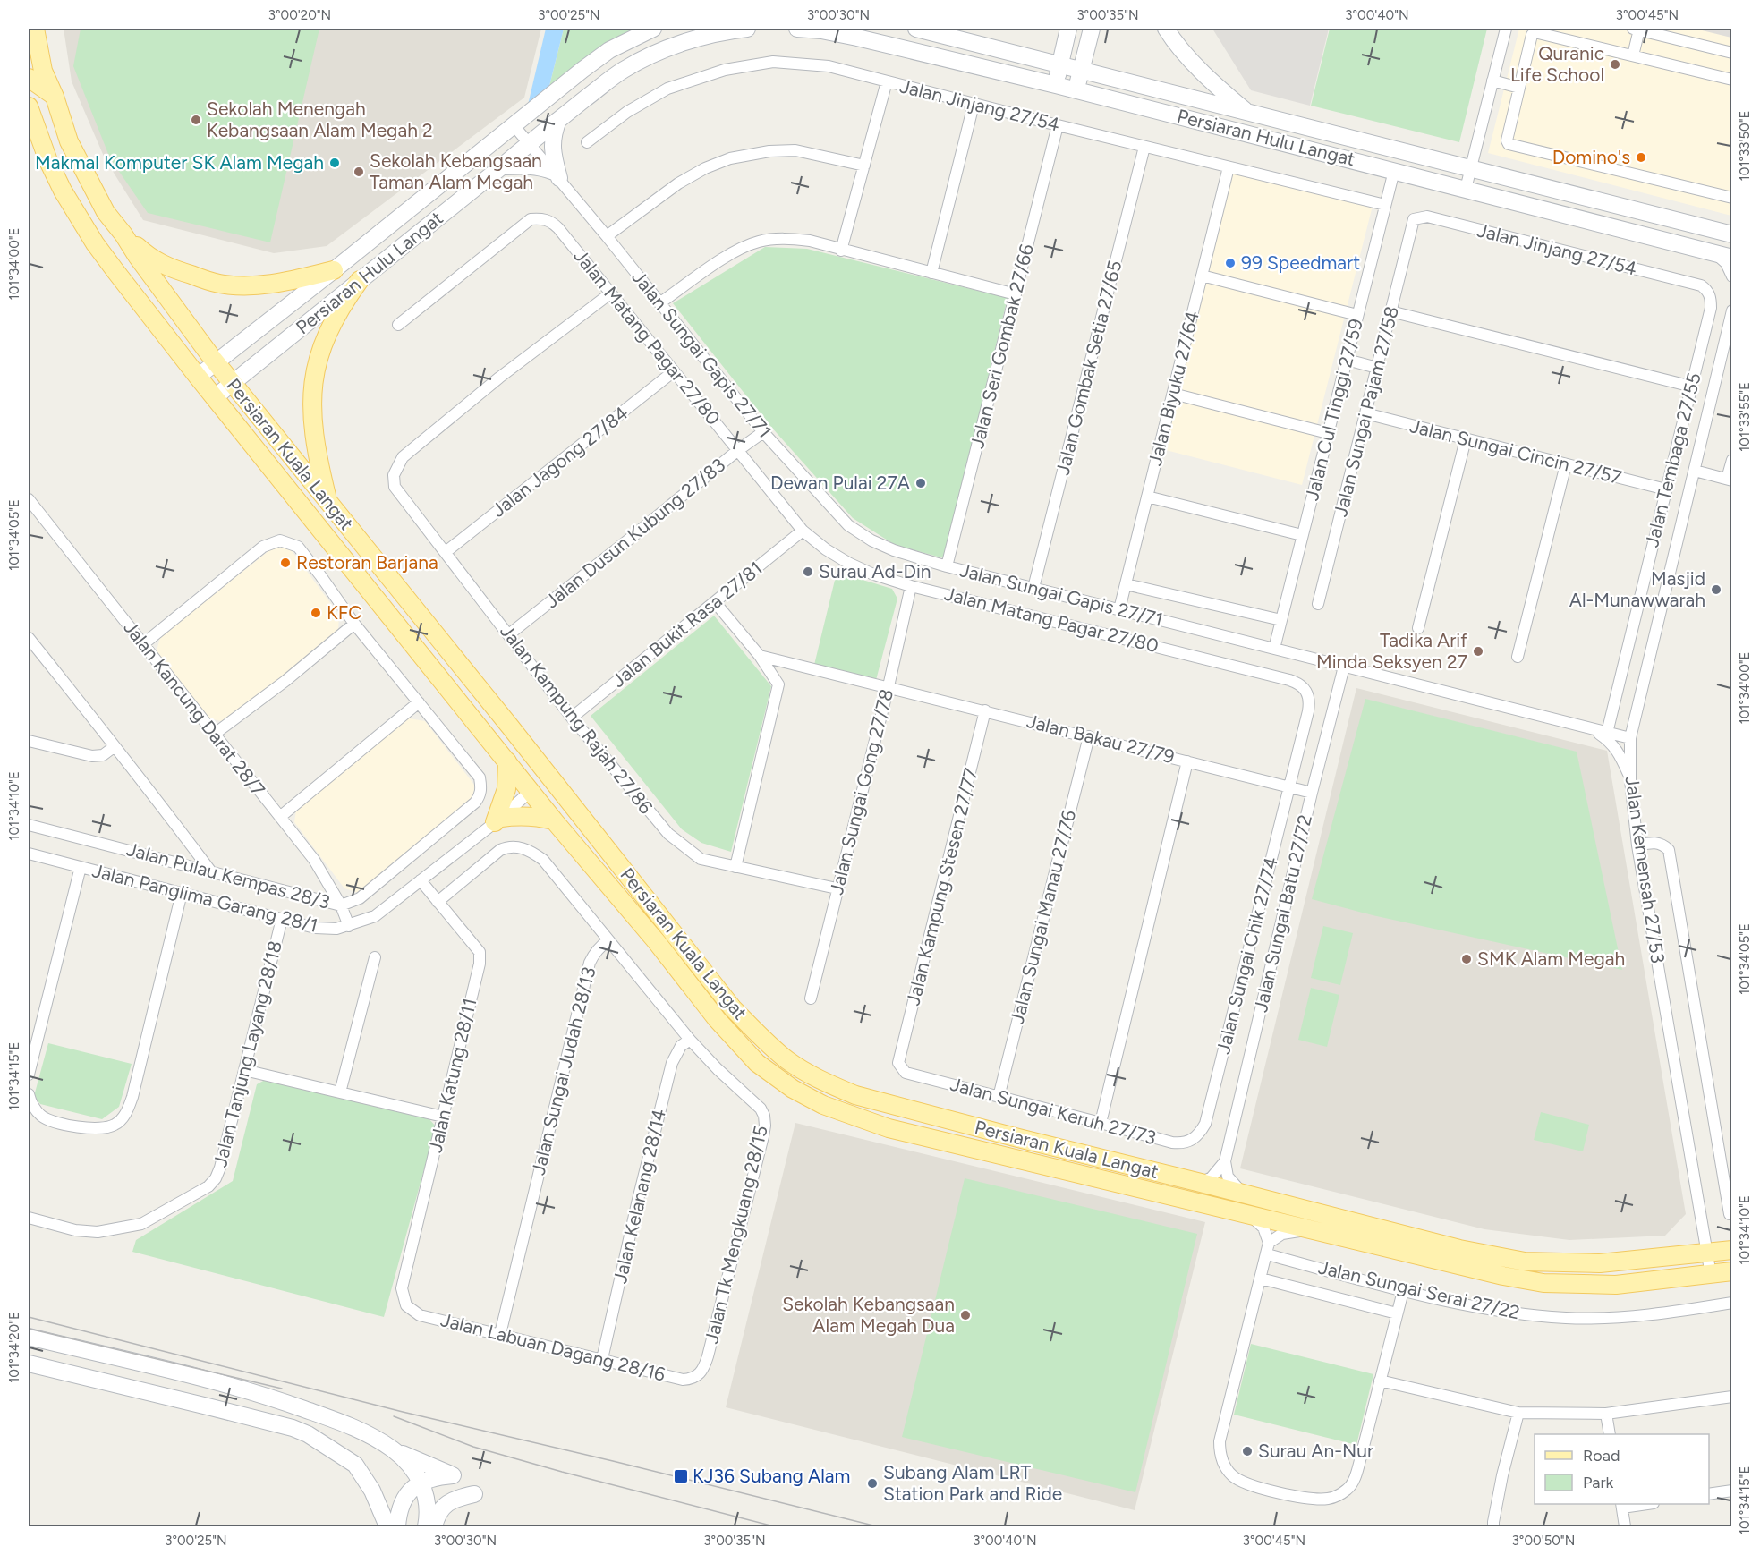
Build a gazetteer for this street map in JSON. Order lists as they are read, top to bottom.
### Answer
{
  "streets": {
    "main road": ["Persiaran Hulu Langat", "Persiaran Kuala Langat"],
    "street": [
      "Jalan Jinjang 27/54",
      "Jalan Matang Pagar 27/80",
      "Jalan Seri Gombak 27/66",
      "Jalan Sungai Gapis 27/71",
      "Jalan Gombak Setia 27/65",
      "Jalan Biyuku 27/64",
      "Jalan Cul Tinggi 27/59",
      "Jalan Sungai Pajam 27/58",
      "Jalan Sungai Cincin 27/57",
      "Jalan Tembaga 27/55",
      "Jalan Jagong 27/84",
      "Jalan Dusun Kubung 27/83",
      "Jalan Bukit Rasa 27/81",
      "Jalan Kancung Darat 28/7",
      "Jalan Kampung Rajah 27/86",
      "Jalan Bakau 27/79",
      "Jalan Sungai Gong 27/78",
      "Jalan Kemensah 27/53",
      "Jalan Pulau Kempas 28/3",
      "Jalan Kampung Stesen 27/77",
      "Jalan Panglima Garang 28/1",
      "Jalan Sungai Batu 27/72",
      "Jalan Sungai Manau 27/76",
      "Jalan Sungai Chik 27/74",
      "Jalan Tanjung Layang 28/18",
      "Jalan Sungai Judah 28/13",
      "Jalan Katung 28/11",
      "Jalan Sungai Keruh 27/73",
      "Jalan Kelanang 28/14",
      "Jalan Tk Mengkuang 28/15",
      "Jalan Sungai Serai 27/22",
      "Jalan Labuan Dagang 28/16"
    ]
  },
  "crossings": [
    ["Jalan Jinjang 27/54", "Jalan Seri Gombak 27/66"],
    ["Jalan Jinjang 27/54", "Jalan Gombak Setia 27/65"],
    ["Jalan Jinjang 27/54", "Jalan Biyuku 27/64"],
    ["Jalan Jinjang 27/54", "Jalan Cul Tinggi 27/59"],
    ["Jalan Jinjang 27/54", "Jalan Sungai Pajam 27/58"],
    ["Jalan Jinjang 27/54", "Jalan Tembaga 27/55"],
    ["Persiaran Hulu Langat", "Jalan Sungai Gapis 27/71"],
    ["Persiaran Hulu Langat", "Jalan Cul Tinggi 27/59"],
    ["Persiaran Hulu Langat", "Persiaran Kuala Langat"],
    ["Jalan Matang Pagar 27/80", "Jalan Jagong 27/84"],
    ["Jalan Matang Pagar 27/80", "Jalan Dusun Kubung 27/83"],
    ["Jalan Matang Pagar 27/80", "Jalan Bukit Rasa 27/81"],
    ["Jalan Matang Pagar 27/80", "Jalan Kampung Rajah 27/86"],
    ["Jalan Matang Pagar 27/80", "Jalan Bakau 27/79"],
    ["Jalan Matang Pagar 27/80", "Jalan Sungai Gong 27/78"],
    ["Jalan Matang Pagar 27/80", "Jalan Sungai Chik 27/74"],
    ["Jalan Seri Gombak 27/66", "Jalan Sungai Gapis 27/71"],
    ["Jalan Sungai Gapis 27/71", "Jalan Gombak Setia 27/65"],
    ["Jalan Sungai Gapis 27/71", "Jalan Biyuku 27/64"],
    ["Jalan Sungai Gapis 27/71", "Jalan Cul Tinggi 27/59"],
    ["Jalan Sungai Gapis 27/71", "Jalan Tembaga 27/55"],
    ["Jalan Sungai Gapis 27/71", "Jalan Dusun Kubung 27/83"],
    ["Jalan Sungai Gapis 27/71", "Jalan Kemensah 27/53"],
    ["Jalan Sungai Gapis 27/71", "Jalan Sungai Batu 27/72"],
    ["Jalan Sungai Pajam 27/58", "Jalan Sungai Cincin 27/57"],
    ["Jalan Sungai Cincin 27/57", "Jalan Tembaga 27/55"],
    ["Persiaran Kuala Langat", "Jalan Kemensah 27/53"],
    ["Persiaran Kuala Langat", "Jalan Panglima Garang 28/1"],
    ["Jalan Jagong 27/84", "Jalan Kampung Rajah 27/86"],
    ["Jalan Dusun Kubung 27/83", "Jalan Kampung Rajah 27/86"],
    ["Jalan Bukit Rasa 27/81", "Jalan Kampung Rajah 27/86"],
    ["Jalan Kancung Darat 28/7", "Jalan Pulau Kempas 28/3"],
    ["Jalan Kancung Darat 28/7", "Jalan Panglima Garang 28/1"],
    ["Jalan Kampung Rajah 27/86", "Jalan Sungai Gong 27/78"],
    ["Jalan Bakau 27/79", "Jalan Sungai Gong 27/78"],
    ["Jalan Bakau 27/79", "Jalan Kampung Stesen 27/77"],
    ["Jalan Bakau 27/79", "Jalan Sungai Batu 27/72"],
    ["Jalan Bakau 27/79", "Jalan Sungai Manau 27/76"],
    ["Jalan Bakau 27/79", "Jalan Sungai Chik 27/74"],
    ["Jalan Kampung Stesen 27/77", "Jalan Sungai Keruh 27/73"],
    ["Jalan Panglima Garang 28/1", "Jalan Tanjung Layang 28/18"],
    ["Jalan Panglima Garang 28/1", "Jalan Katung 28/11"],
    ["Jalan Sungai Manau 27/76", "Jalan Sungai Keruh 27/73"],
    ["Jalan Sungai Chik 27/74", "Jalan Sungai Keruh 27/73"],
    ["Jalan Sungai Judah 28/13", "Jalan Tk Mengkuang 28/15"],
    ["Jalan Sungai Judah 28/13", "Jalan Labuan Dagang 28/16"],
    ["Jalan Katung 28/11", "Jalan Tk Mengkuang 28/15"],
    ["Jalan Katung 28/11", "Jalan Labuan Dagang 28/16"],
    ["Jalan Kelanang 28/14", "Jalan Tk Mengkuang 28/15"],
    ["Jalan Kelanang 28/14", "Jalan Labuan Dagang 28/16"],
    ["Jalan Tk Mengkuang 28/15", "Jalan Labuan Dagang 28/16"]
  ],
  "places": {
    "other": [
      "Quranic Life School",
      "Sekolah Menengah Kebangsaan Alam Megah 2",
      "Domino's",
      "Makmal Komputer SK Alam Megah",
      "Sekolah Kebangsaan Taman Alam Megah",
      "99 Speedmart",
      "Dewan Pulai 27A",
      "Restoran Barjana",
      "Surau Ad-Din",
      "Masjid Al-Munawwarah",
      "KFC",
      "Tadika Arif Minda Seksyen 27",
      "SMK Alam Megah",
      "Sekolah Kebangsaan Alam Megah Dua",
      "Surau An-Nur",
      "Subang Alam LRT Station Park and Ride"
    ],
    "transit": ["KJ36 Subang Alam"]
  },
  "legend": ["Road", "Park"],
  "coordinates": [
    "3°00'20\"N",
    "3°00'25\"N",
    "3°00'30\"N",
    "3°00'35\"N",
    "3°00'40\"N",
    "3°00'45\"N",
    "101°33'50\"E",
    "101°34'00\"E",
    "101°33'55\"E",
    "101°34'05\"E",
    "101°34'10\"E",
    "101°34'15\"E",
    "101°34'20\"E",
    "3°00'50\"N"
  ]
}
